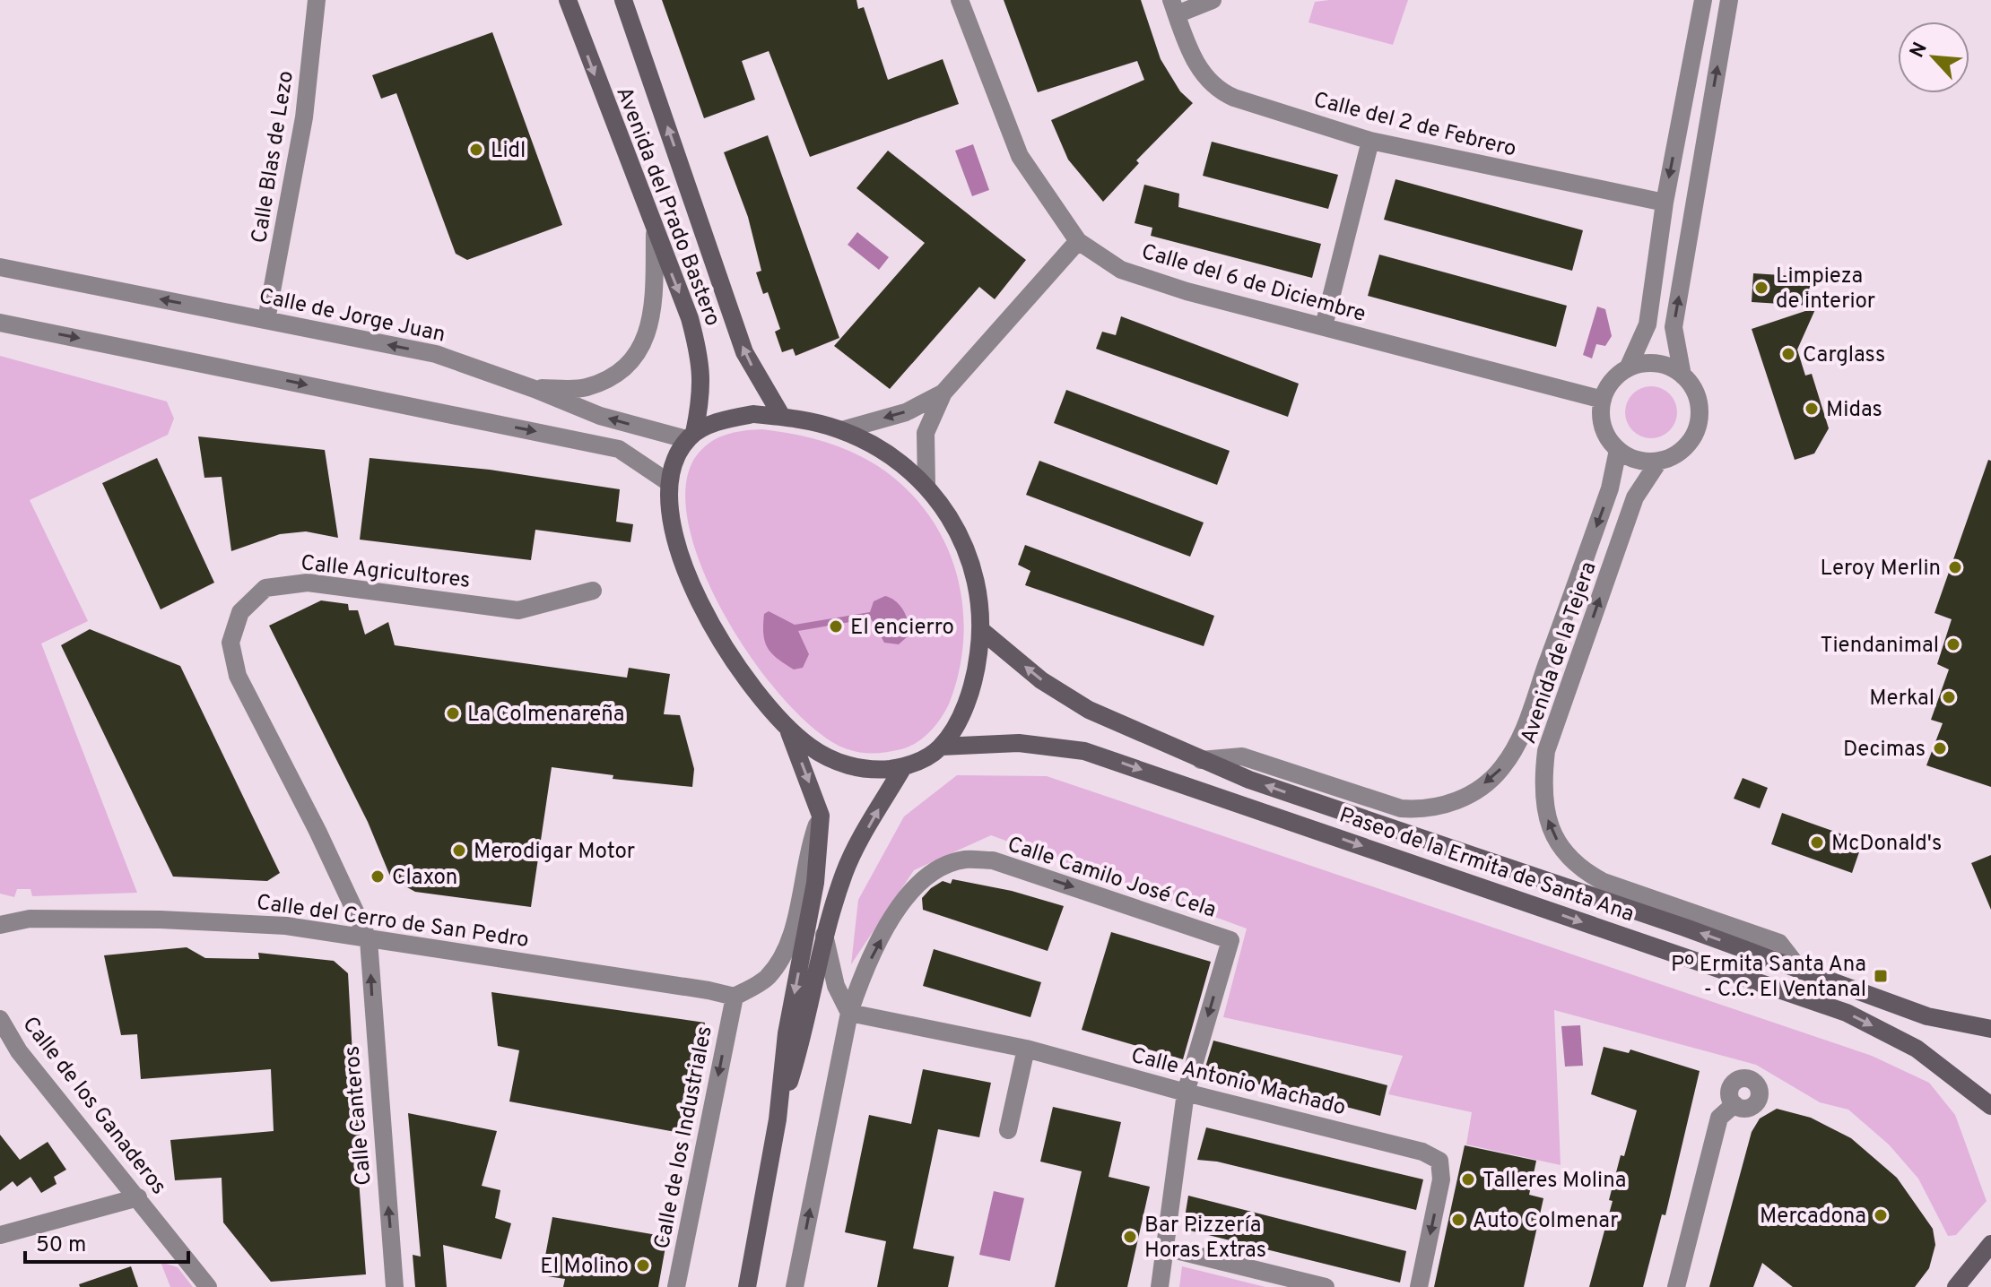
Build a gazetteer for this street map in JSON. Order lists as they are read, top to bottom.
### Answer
{
  "streets": {
    "main road": ["Avenida del Prado Bastero", "Paseo de la Ermita de Santa Ana"],
    "street": [
      "Calle del 2 de Febrero",
      "Calle Blas de Lezo",
      "Calle del 6 de Diciembre",
      "Calle de Jorge Juan",
      "Calle Agricultores",
      "Avenida de la Tejera",
      "Calle Camilo José Cela",
      "Calle del Cerro de San Pedro",
      "Calle Antonio Machado",
      "Calle de los Ganaderos",
      "Calle Canteros",
      "Calle de los Industriales"
    ]
  },
  "crossings": [
    ["Calle Blas de Lezo", "Calle de Jorge Juan"],
    ["Avenida del Prado Bastero", "Calle de Jorge Juan"],
    ["Calle del 6 de Diciembre", "Avenida de la Tejera"],
    ["Calle Agricultores", "Calle del Cerro de San Pedro"],
    ["Calle Agricultores", "Calle Canteros"],
    ["Avenida de la Tejera", "Paseo de la Ermita de Santa Ana"],
    ["Calle Camilo José Cela", "Calle Antonio Machado"],
    ["Calle del Cerro de San Pedro", "Calle Canteros"],
    ["Calle del Cerro de San Pedro", "Calle de los Industriales"]
  ],
  "one_way": ["Calle Canteros", "Calle de los Industriales"],
  "places": {
    "other": [
      "Lidl",
      "Limpieza de interior",
      "Carglass",
      "Midas",
      "Leroy Merlin",
      "El encierro",
      "Tiendanimal",
      "Merkal",
      "La Colmenareña",
      "Decimas",
      "McDonald's",
      "Merodigar Motor",
      "Claxon",
      "Talleres Molina",
      "Mercadona",
      "Auto Colmenar",
      "Bar Pizzería Horas Extras",
      "El Molino"
    ],
    "transit": ["Pº Ermita Santa Ana - C.C. El Ventanal"]
  },
  "scale_bar": "50 m",
  "north": "top left"
}
